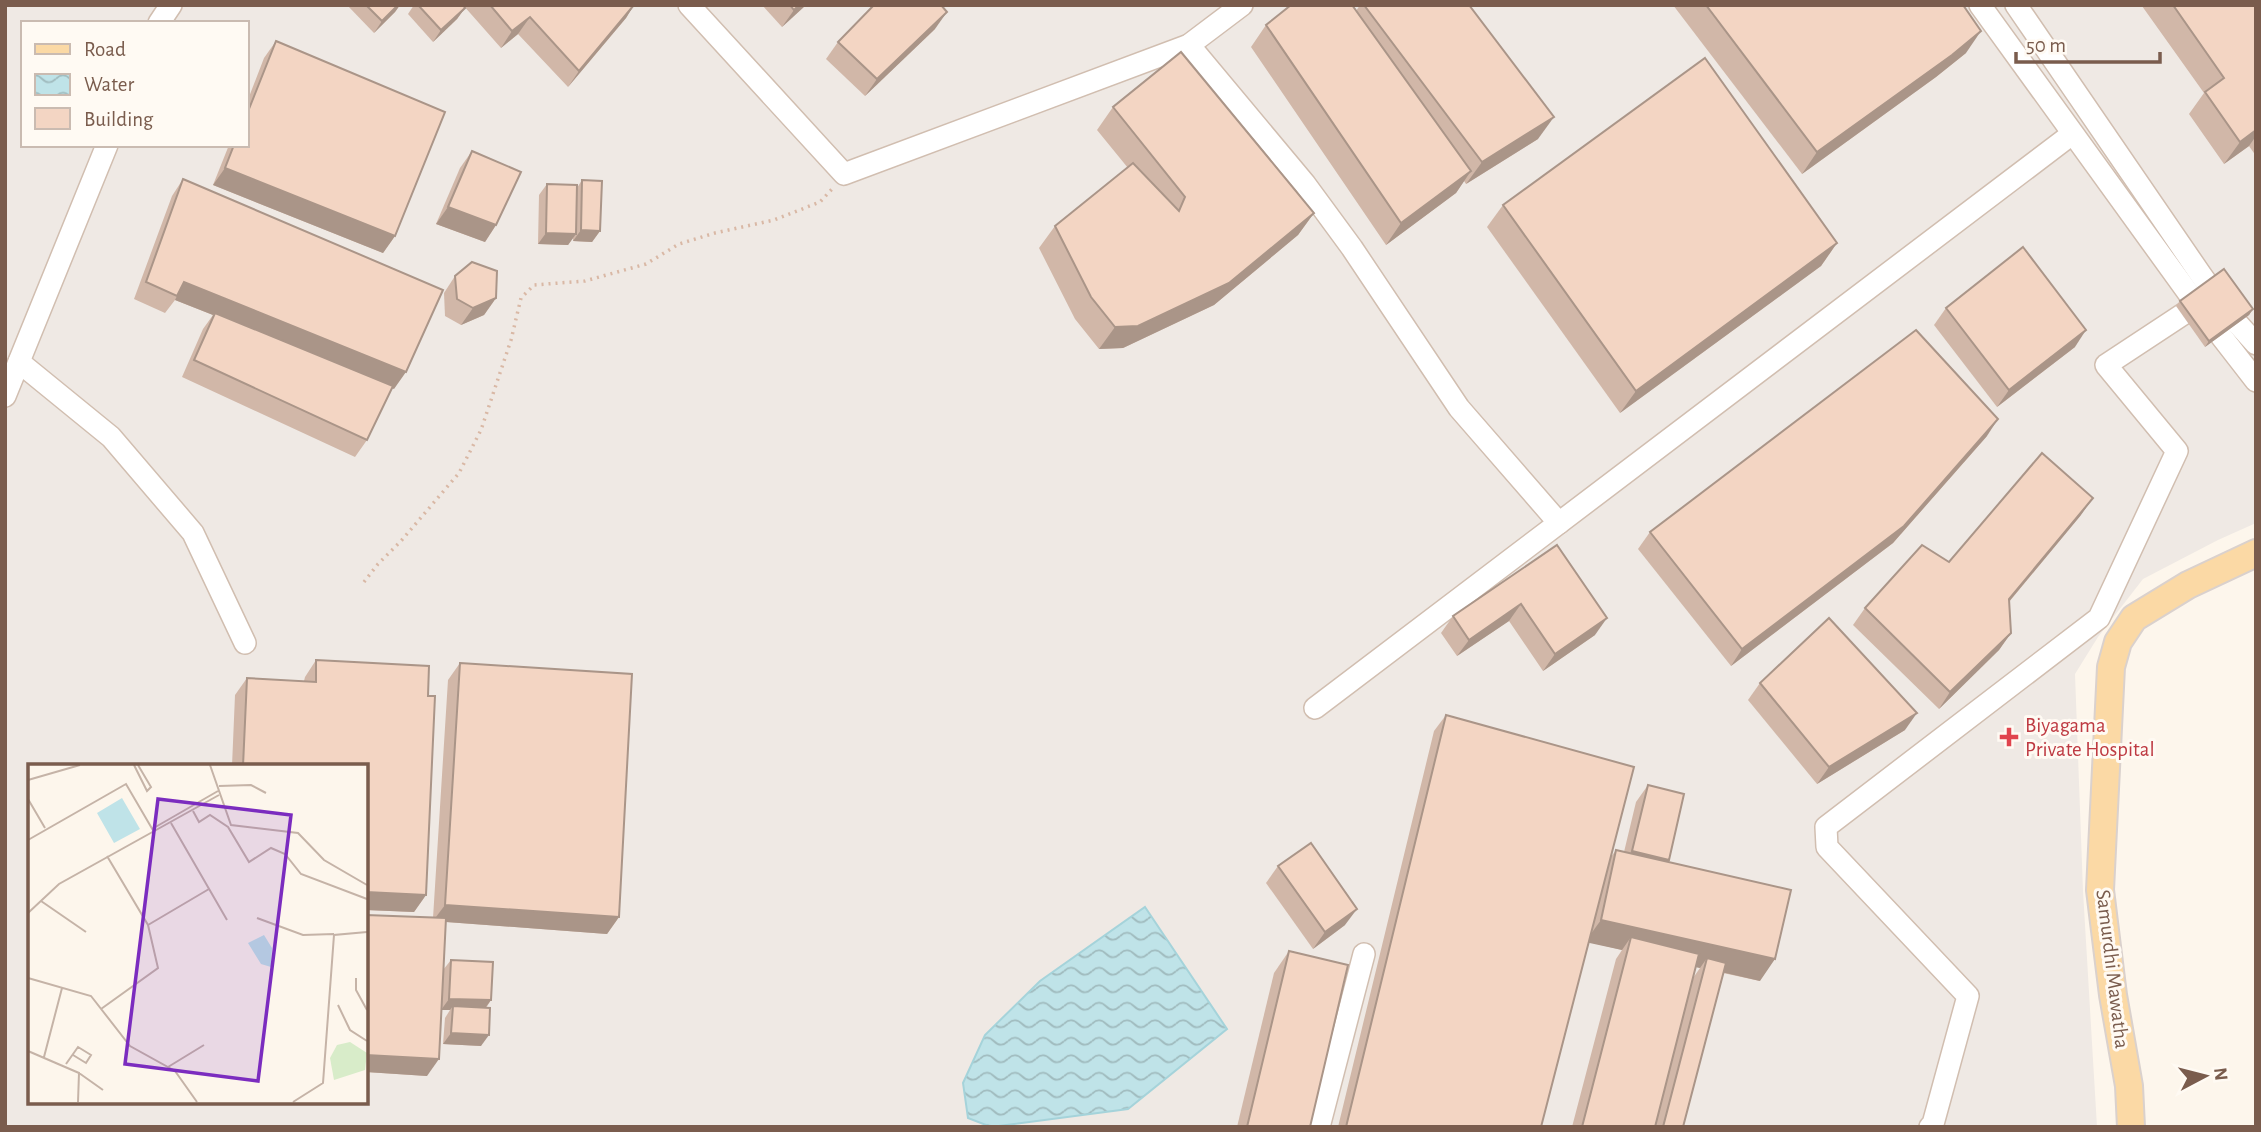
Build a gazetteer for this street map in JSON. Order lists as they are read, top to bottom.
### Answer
{
  "streets": {
    "main road": ["Samurdhi Mawatha"]
  },
  "places": {
    "health": ["Biyagama Private Hospital"]
  },
  "legend": ["Road", "Water", "Building"],
  "scale_bar": "50 m",
  "north": "right"
}
